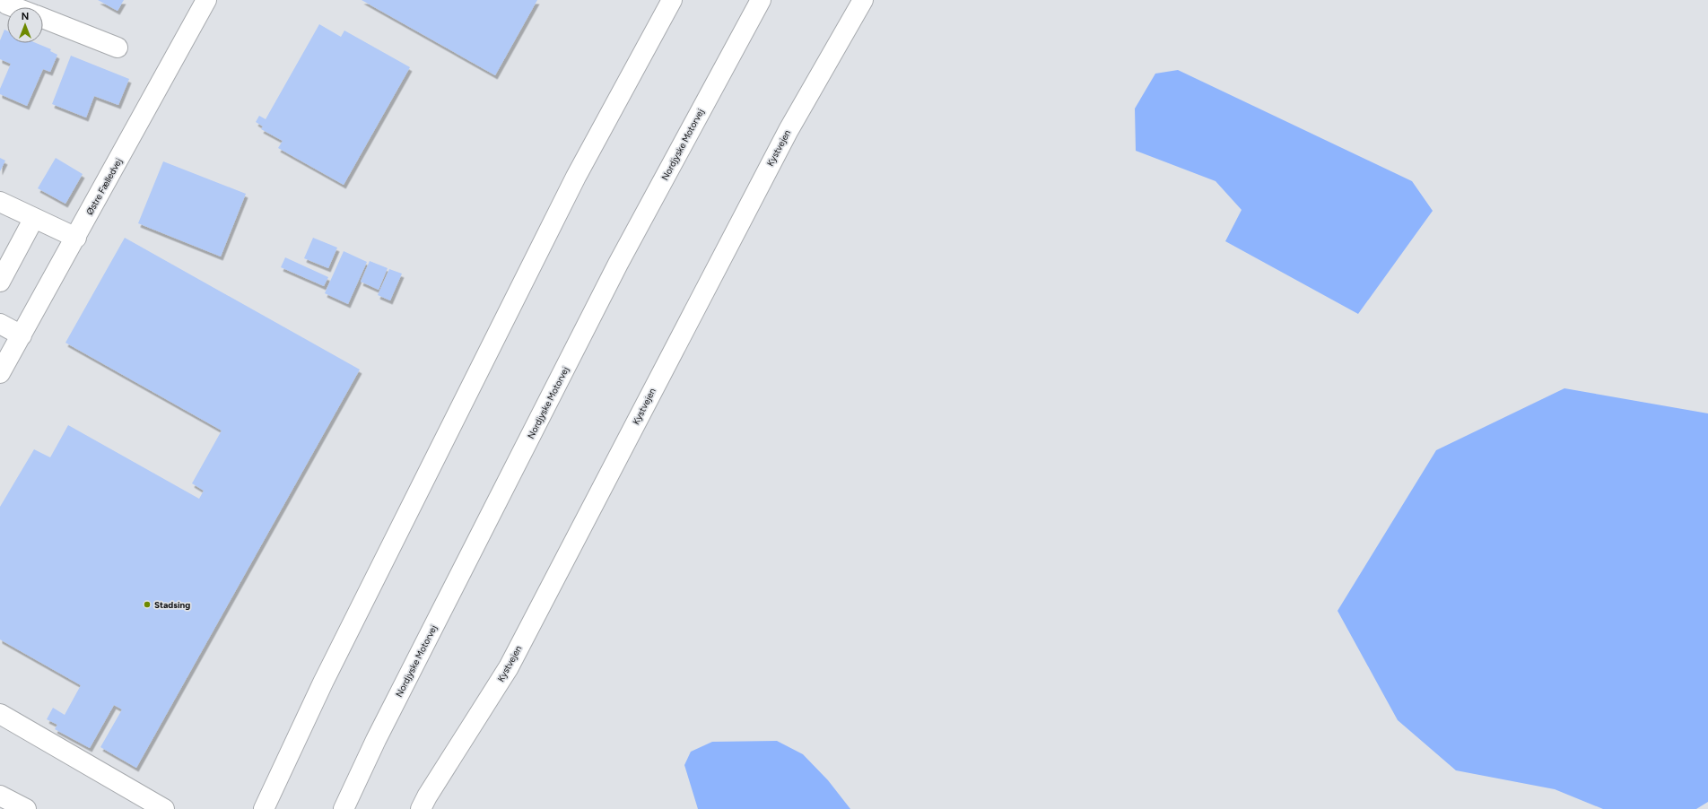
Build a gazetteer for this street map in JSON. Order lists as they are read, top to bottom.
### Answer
{
  "streets": {
    "main road": ["Nordjyske Motorvej", "Kystvejen", "Østre Fælledvej"]
  },
  "places": ["Stadsing"],
  "north": "top"
}
